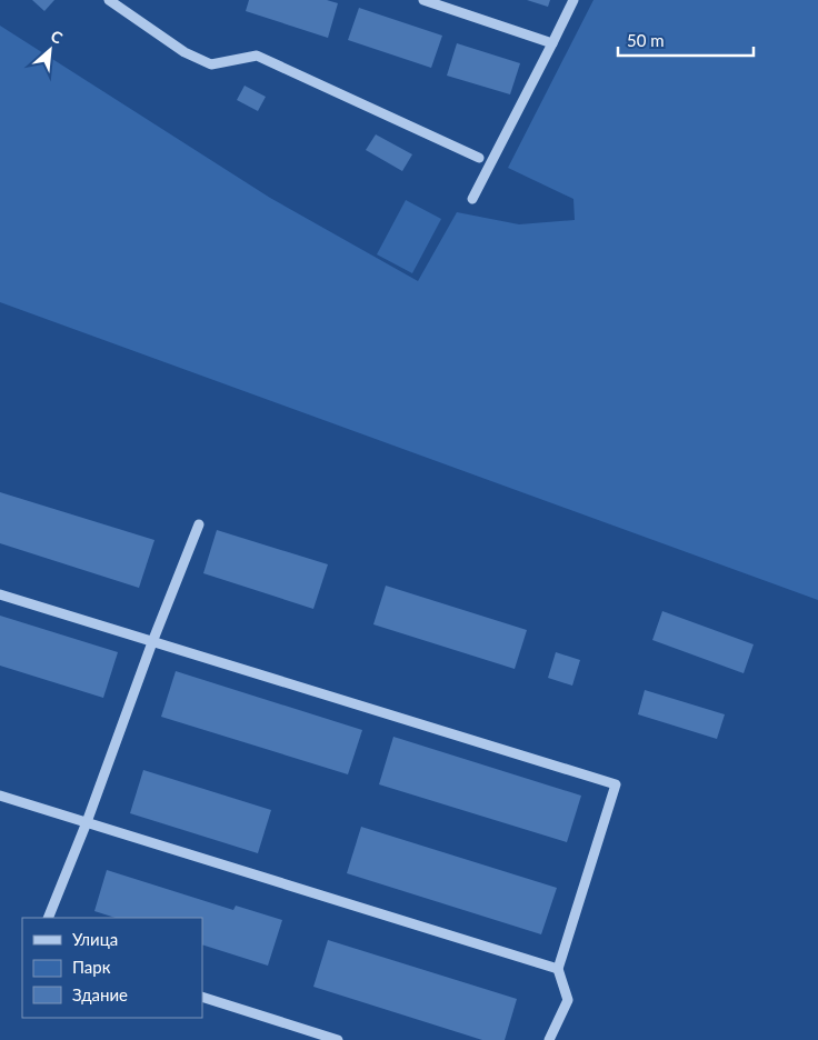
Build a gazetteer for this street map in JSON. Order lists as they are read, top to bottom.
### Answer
{
  "legend": ["Улица", "Парк", "Здание"],
  "scale_bar": "50 m",
  "north": "top right"
}
